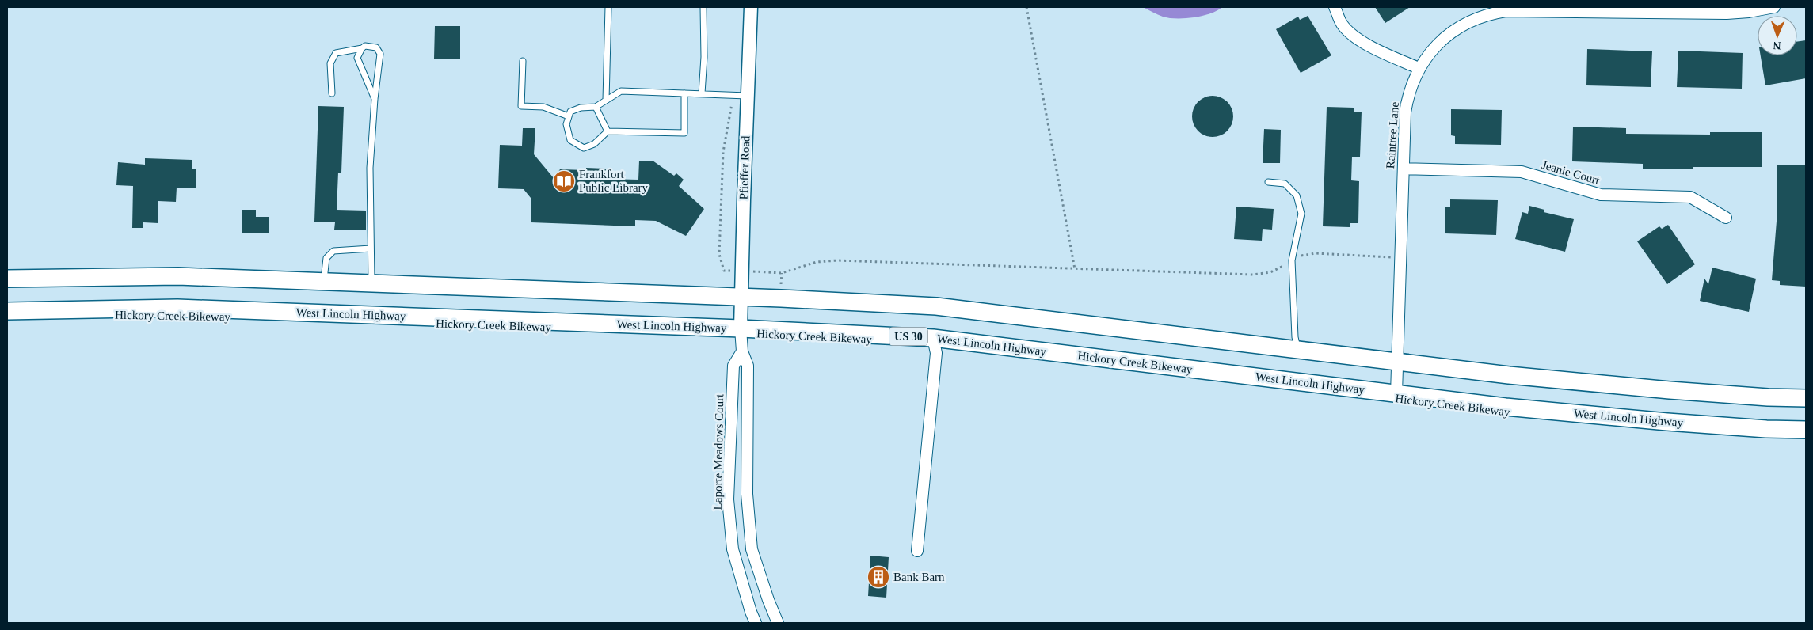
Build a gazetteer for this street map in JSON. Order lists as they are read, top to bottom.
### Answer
{
  "streets": {
    "main road": ["West Lincoln Highway", "US 30"],
    "street": [
      "Raintree Lane",
      "Pfieffer Road",
      "Jeanie Court",
      "Laporte Meadows Court"
    ]
  },
  "crossings": [
    ["Raintree Lane", "Jeanie Court"],
    ["Raintree Lane", "West Lincoln Highway"],
    ["Pfieffer Road", "West Lincoln Highway"],
    ["Pfieffer Road", "Laporte Meadows Court"],
    ["West Lincoln Highway", "Laporte Meadows Court"]
  ],
  "places": {
    "library": ["Frankfort Public Library"],
    "building": ["Bank Barn"]
  },
  "north": "bottom"
}
